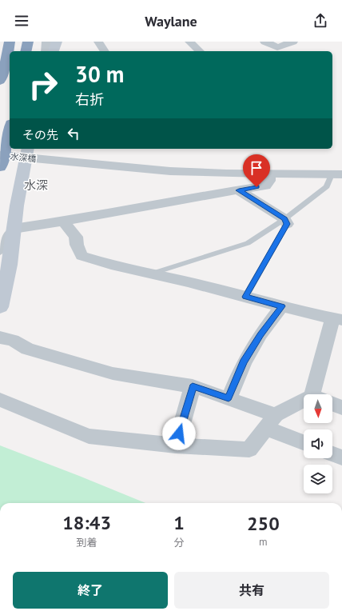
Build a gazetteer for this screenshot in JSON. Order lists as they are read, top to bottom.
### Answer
{
  "streets": {
    "street": ["水深橋"]
  },
  "districts": ["水深"],
  "north": "bottom",
  "page": {
    "header": "Waylane",
    "turn": ["30 m", "右折"],
    "then": "その先",
    "eta": [
      "18:43",
      "到着",
      "1",
      "分",
      "250",
      "m"
    ],
    "buttons": ["終了", "共有"]
  }
}
